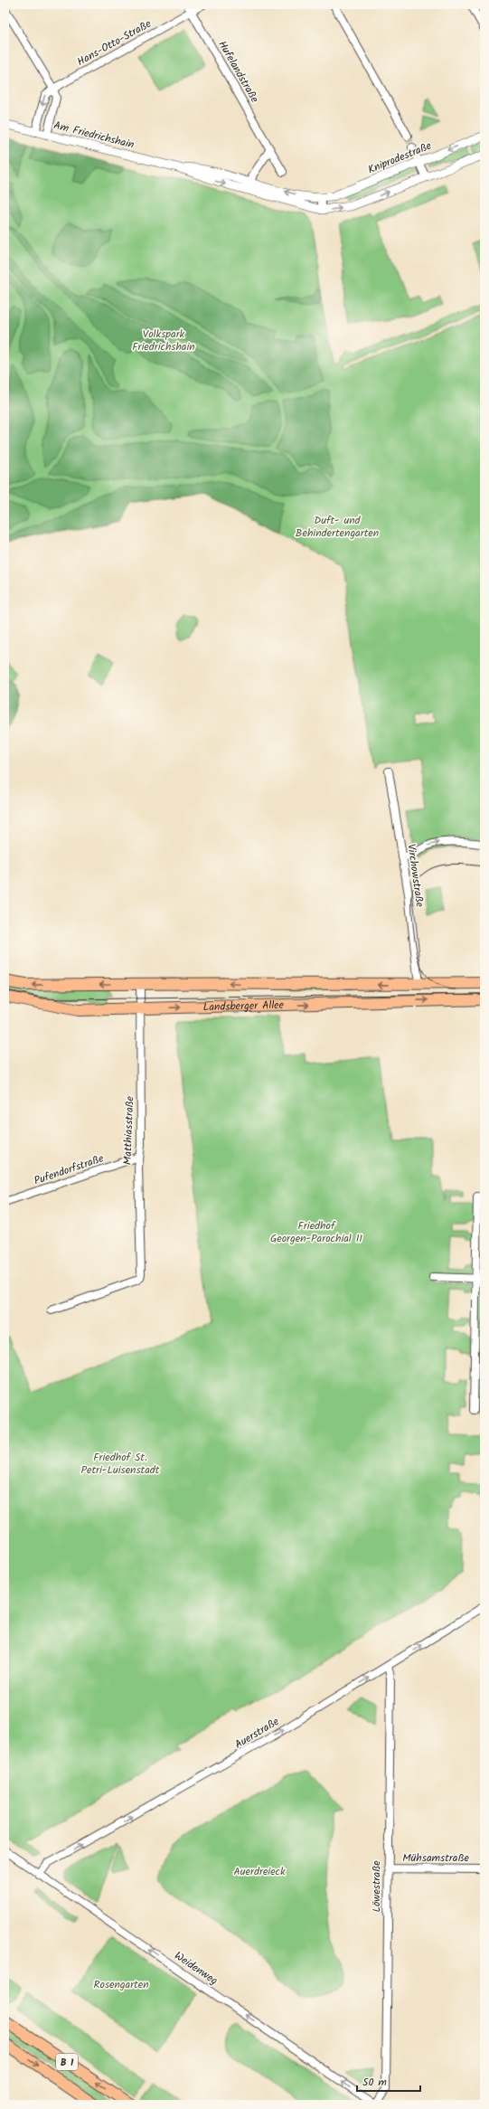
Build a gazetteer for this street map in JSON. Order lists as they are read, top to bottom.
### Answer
{
  "streets": {
    "main road": ["Landsberger Allee", "B 1"],
    "street": [
      "Hans-Otto-Straße",
      "Hufelandstraße",
      "Am Friedrichshain",
      "Kniprodestraße",
      "Virchowstraße",
      "Matthiasstraße",
      "Pufendorfstraße",
      "Auerstraße",
      "Mühsamstraße",
      "Löwestraße",
      "Weidenweg"
    ]
  },
  "crossings": [
    ["Hans-Otto-Straße", "Hufelandstraße"],
    ["Am Friedrichshain", "Kniprodestraße"],
    ["Virchowstraße", "Landsberger Allee"],
    ["Landsberger Allee", "Matthiasstraße"],
    ["Matthiasstraße", "Pufendorfstraße"],
    ["Auerstraße", "Löwestraße"],
    ["Auerstraße", "Weidenweg"],
    ["Mühsamstraße", "Löwestraße"],
    ["Löwestraße", "Weidenweg"]
  ],
  "one_way": ["Auerstraße", "Weidenweg"],
  "parks": [
    "Volkspark Friedrichshain",
    "Duft- und Behindertengarten",
    "Friedhof Georgen-Parochial II",
    "Friedhof St. Petri-Luisenstadt",
    "Auerdreieck",
    "Rosengarten"
  ],
  "scale_bar": "50 m"
}
